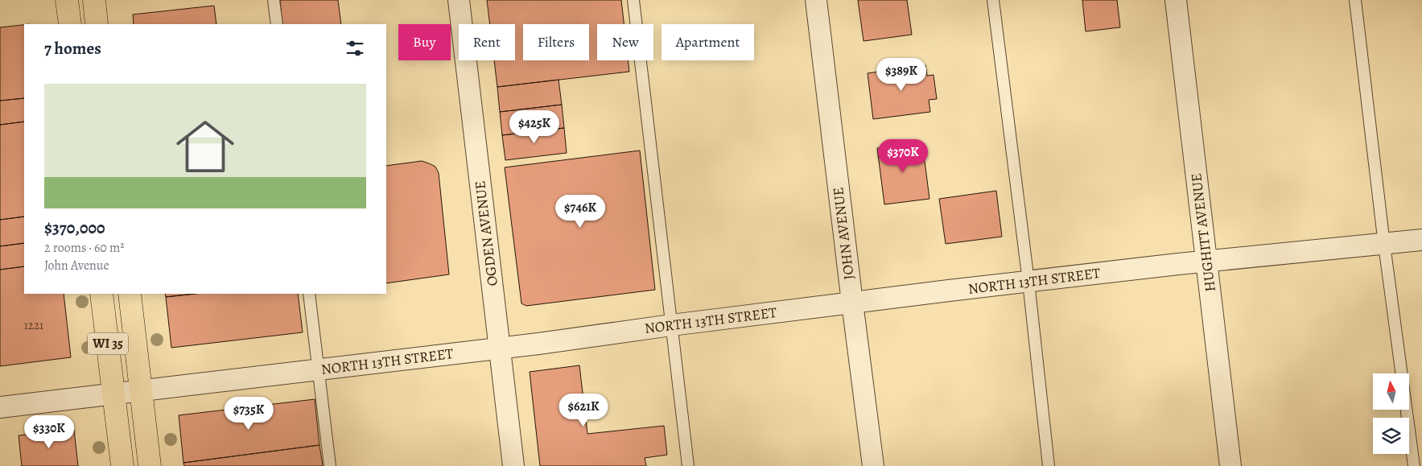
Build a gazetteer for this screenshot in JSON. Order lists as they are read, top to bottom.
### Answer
{
  "streets": {
    "main road": ["WI 35"],
    "street": [
      "HUGHITT AVENUE",
      "OGDEN AVENUE",
      "JOHN AVENUE",
      "NORTH 13TH STREET"
    ]
  },
  "crossings": [
    ["HUGHITT AVENUE", "NORTH 13TH STREET"],
    ["OGDEN AVENUE", "NORTH 13TH STREET"],
    ["JOHN AVENUE", "NORTH 13TH STREET"],
    ["NORTH 13TH STREET", "WI 35"]
  ],
  "house_numbers": ["1221"],
  "north": "top",
  "page": {
    "chip": [
      "Buy",
      "Rent",
      "Filters",
      "New",
      "Apartment"
    ],
    "heading": "7 homes",
    "price": [
      "$389K",
      "$425K",
      "$370K",
      "$746K",
      "$621K",
      "$735K",
      "$330K"
    ],
    "list": [
      {
        "name": "$370,000",
        "note": "2 rooms · 60 m² · John Avenue"
      }
    ]
  }
}
